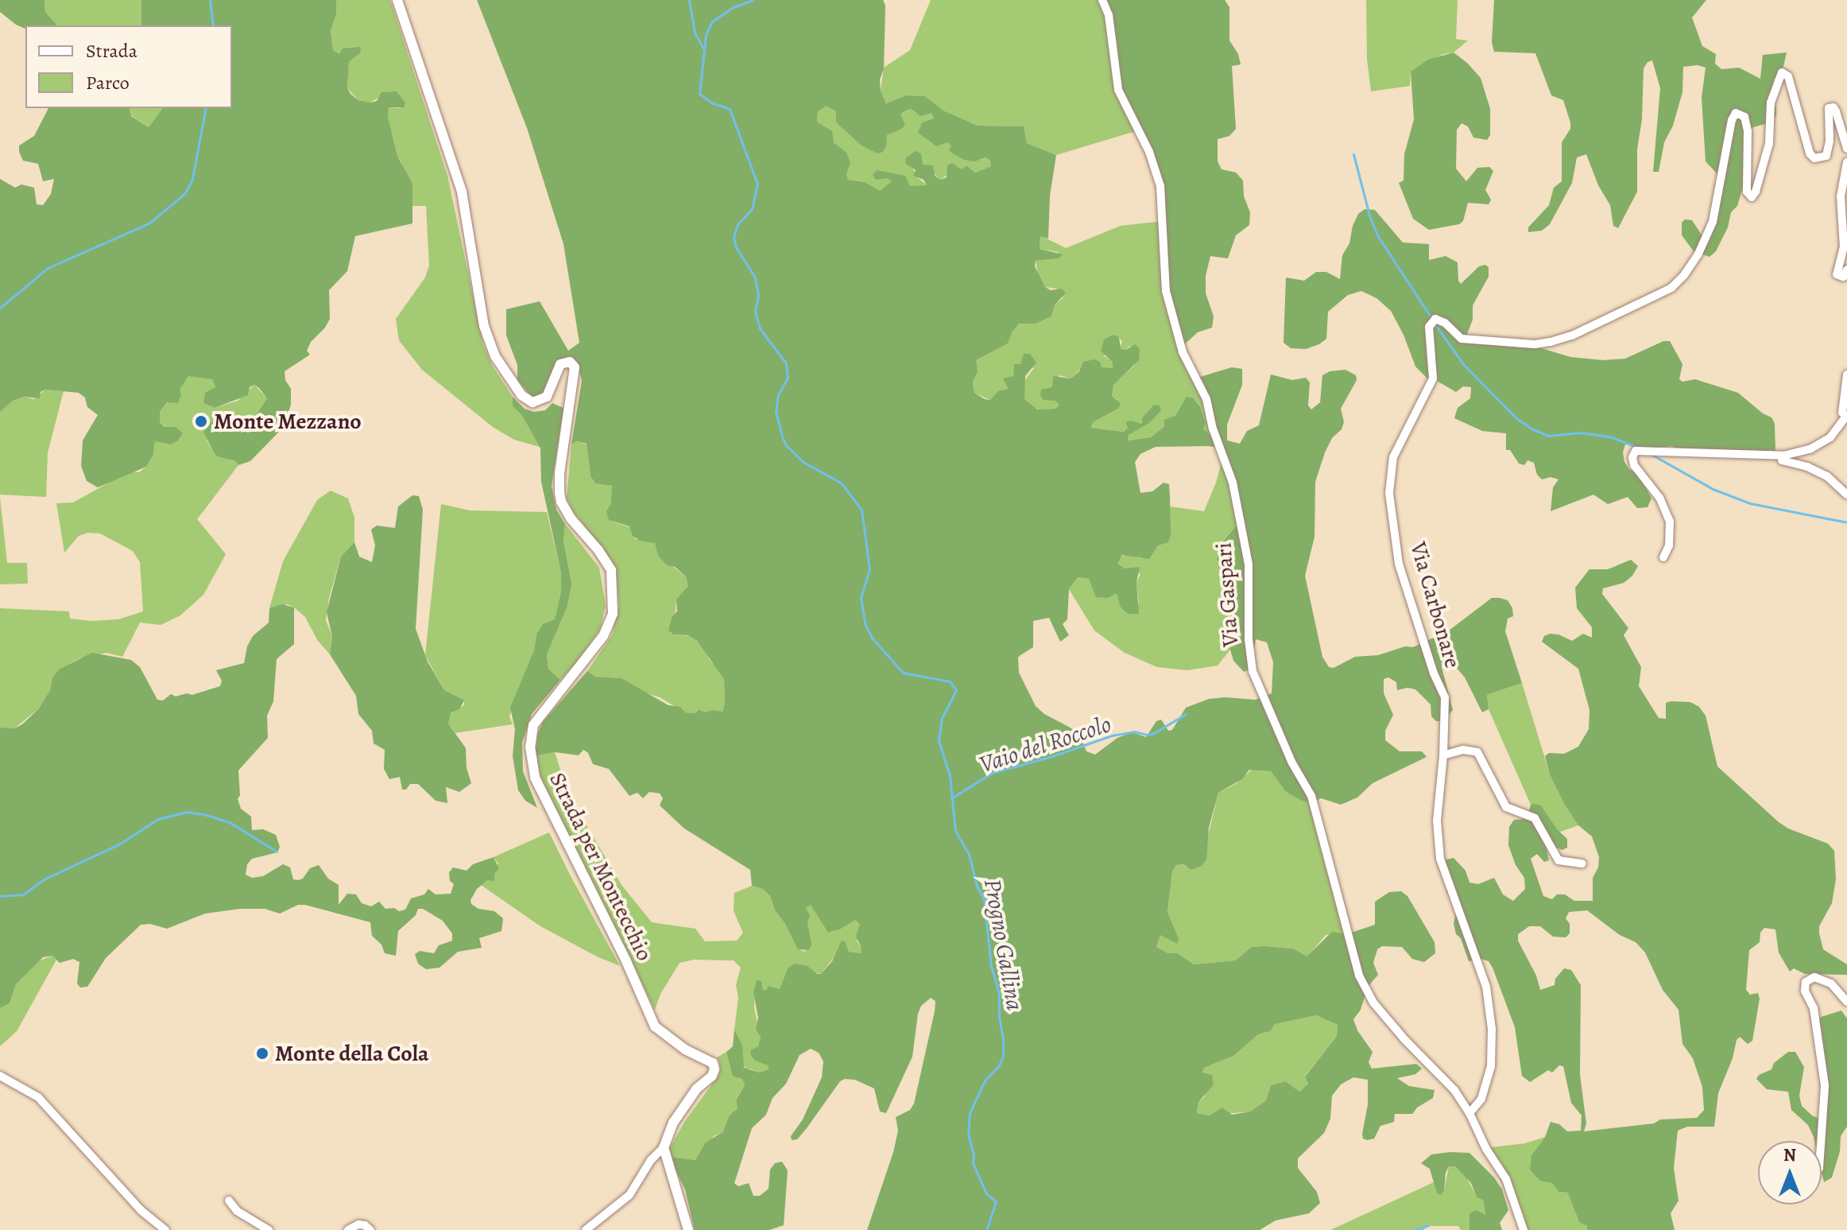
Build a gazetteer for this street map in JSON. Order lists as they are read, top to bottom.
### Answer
{
  "streets": {
    "street": ["Via Gaspari", "Via Carbonare", "Strada per Montecchio"]
  },
  "crossings": [
    ["Via Gaspari", "Via Carbonare"]
  ],
  "water": ["Vaio del Roccolo", "Progno Gallina"],
  "places": ["Monte Mezzano", "Monte della Cola"],
  "legend": ["Strada", "Parco"],
  "north": "top"
}
